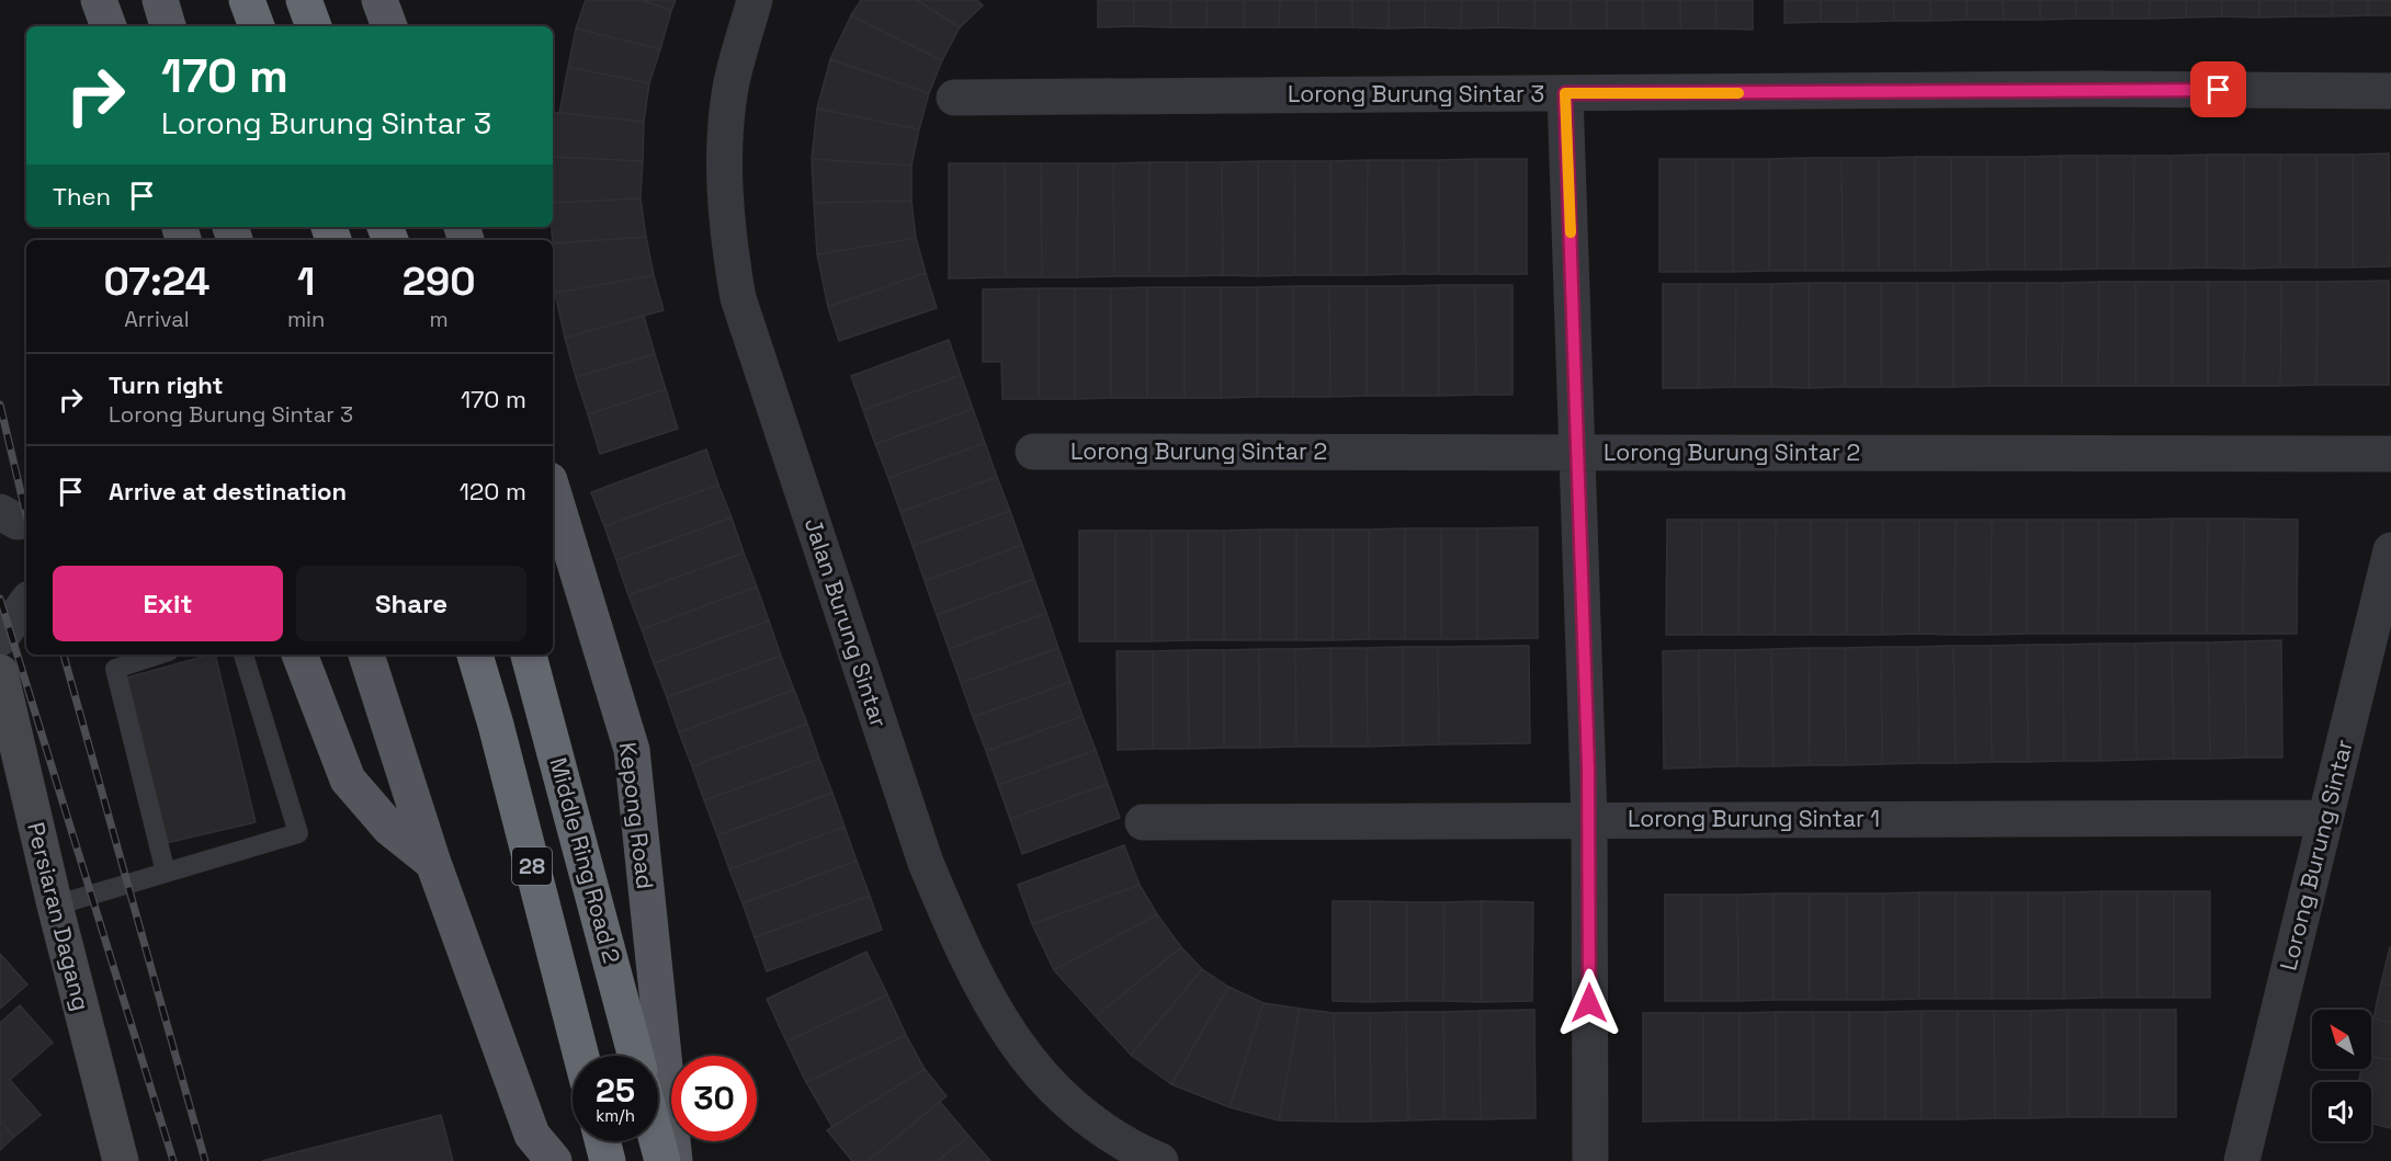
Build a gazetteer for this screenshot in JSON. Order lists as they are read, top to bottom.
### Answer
{
  "streets": {
    "highway": ["Middle Ring Road 2", "28"],
    "main road": ["Kepong Road", "Persiaran Dagang"],
    "street": [
      "Lorong Burung Sintar 3",
      "Lorong Burung Sintar 2",
      "Jalan Burung Sintar",
      "Lorong Burung Sintar 1",
      "Lorong Burung Sintar"
    ]
  },
  "crossings": [
    ["Lorong Burung Sintar 1", "Lorong Burung Sintar"]
  ],
  "north": "top left",
  "page": {
    "turn": ["170 m", "Lorong Burung Sintar 3"],
    "then": "Then",
    "eta": [
      "07:24",
      "Arrival",
      "1",
      "min",
      "290",
      "m"
    ],
    "list": [
      {
        "name": "Turn right",
        "note": "Lorong Burung Sintar 3",
        "value": "170 m"
      },
      {
        "name": "Arrive at destination",
        "value": "120 m"
      }
    ],
    "buttons": ["Exit", "Share"],
    "speed": "25 km/h",
    "limit": "30"
  }
}
